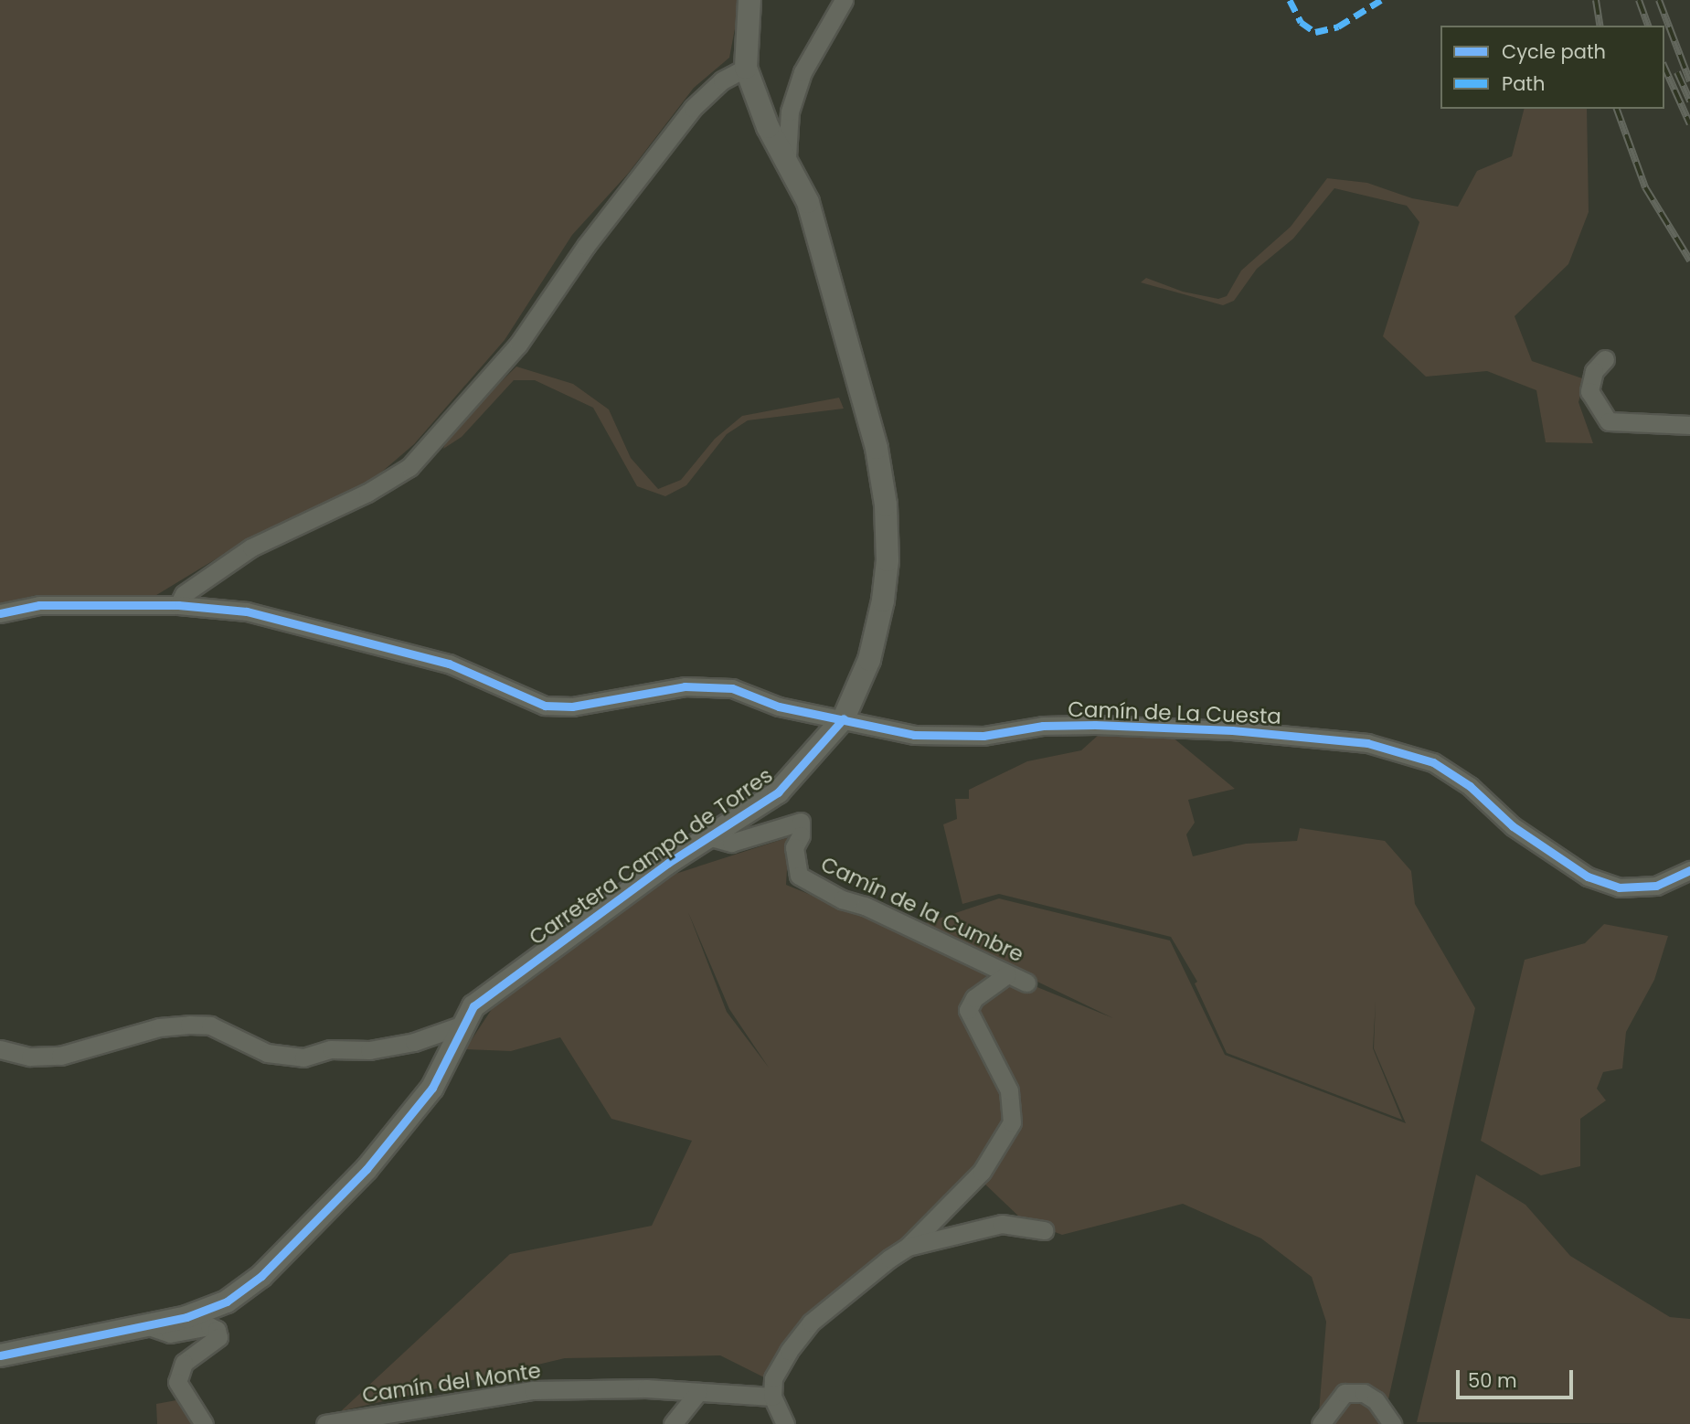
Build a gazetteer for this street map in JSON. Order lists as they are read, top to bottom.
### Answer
{
  "streets": {
    "street": [
      "Camín de La Cuesta",
      "Carretera Campa de Torres",
      "Camín de la Cumbre",
      "Camín del Monte"
    ]
  },
  "crossings": [
    ["Camín de La Cuesta", "Carretera Campa de Torres"],
    ["Carretera Campa de Torres", "Camín de la Cumbre"]
  ],
  "legend": ["Cycle path", "Path"],
  "scale_bar": "50 m"
}
